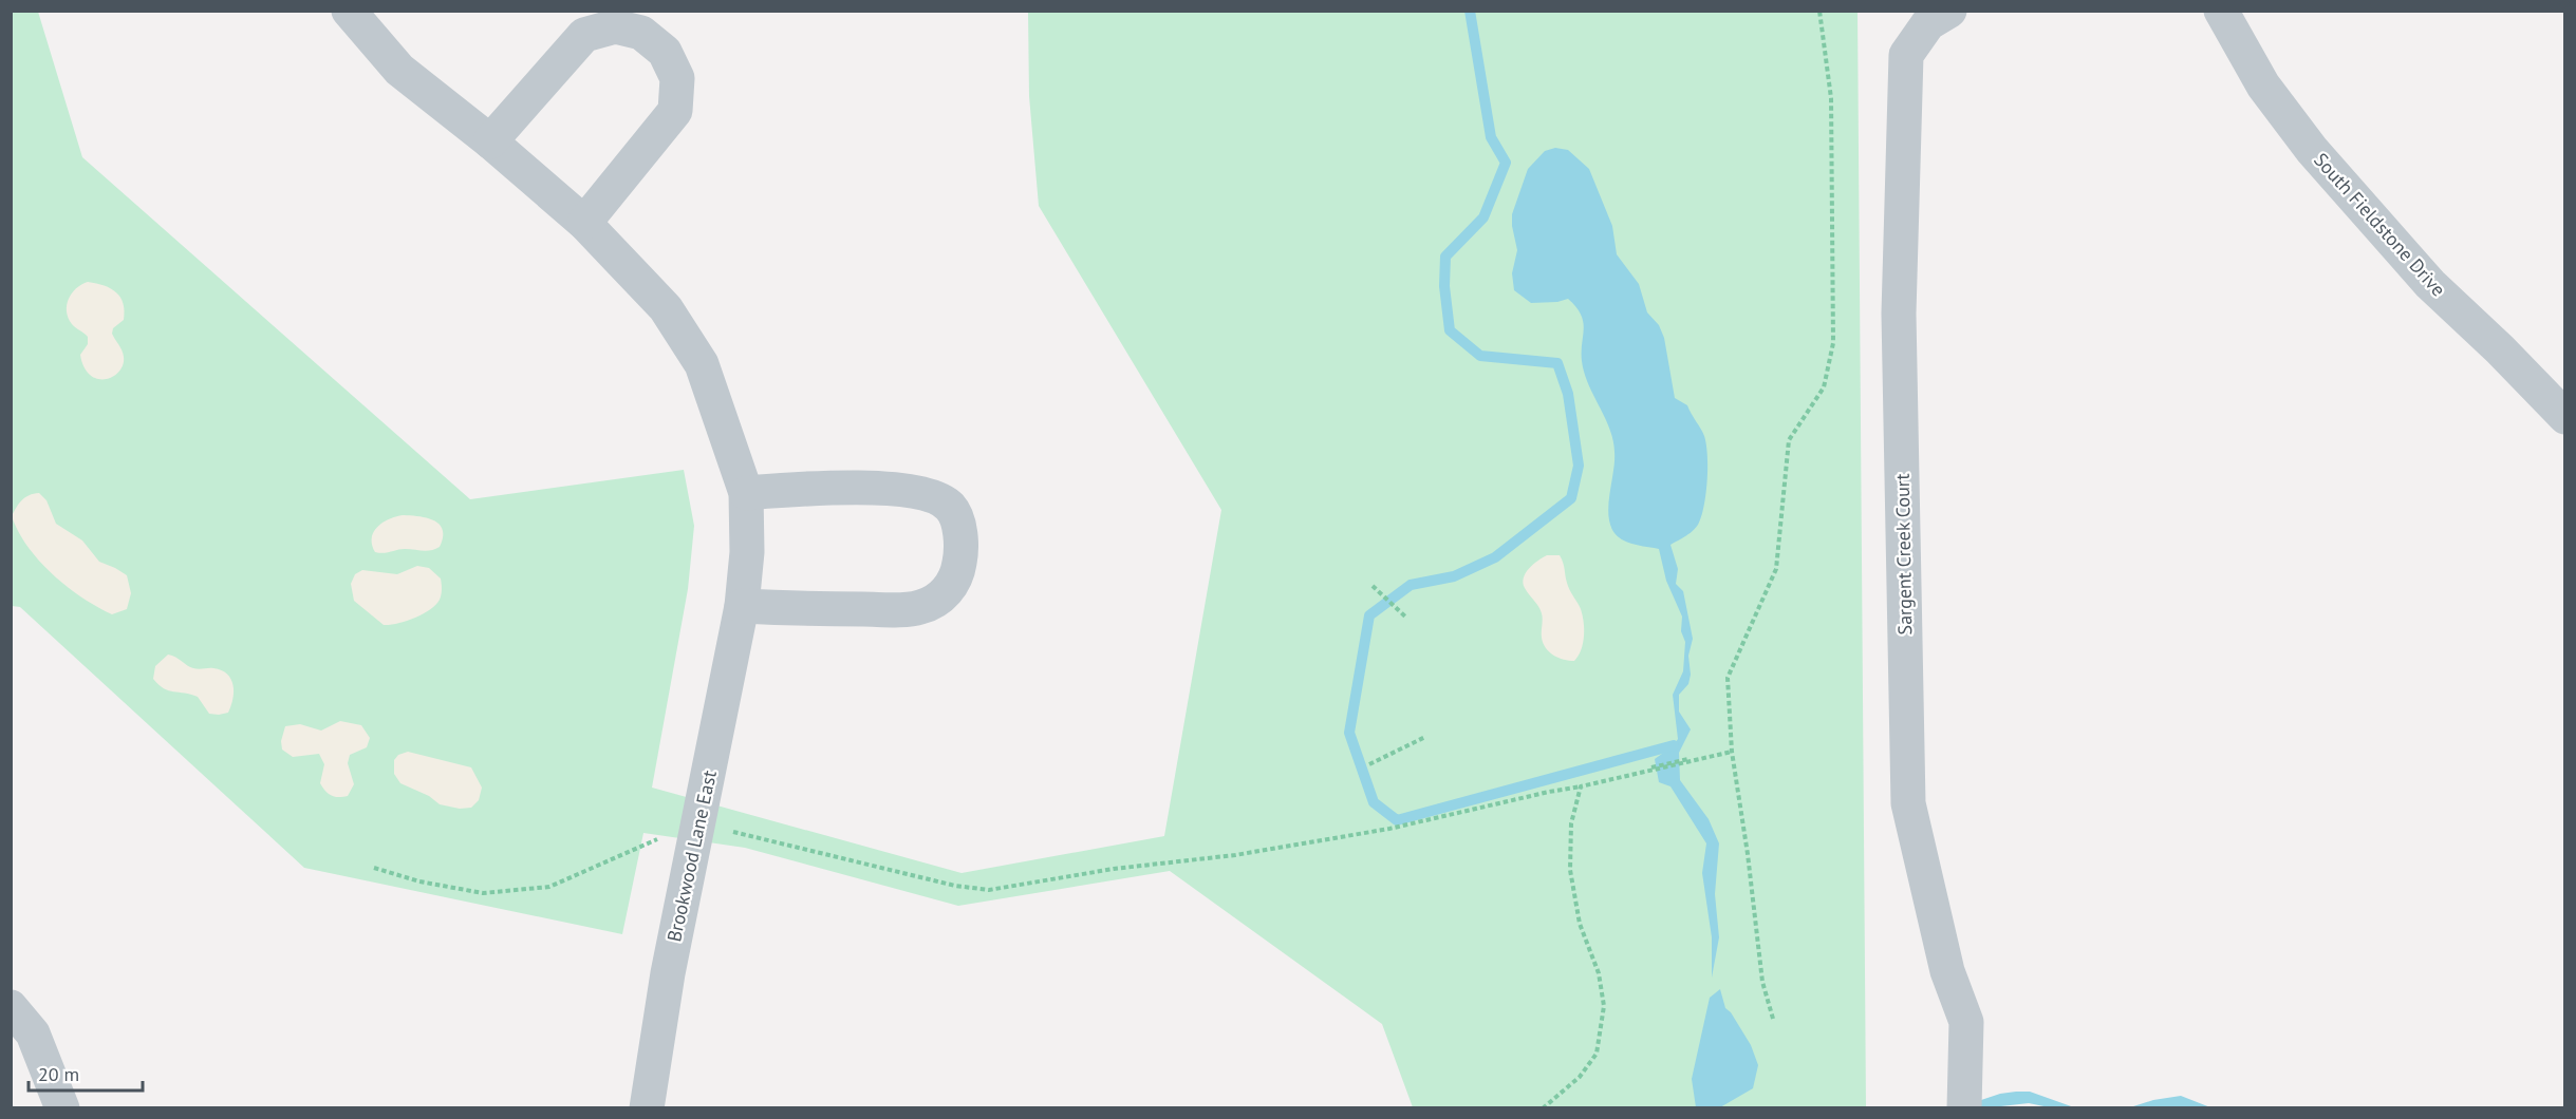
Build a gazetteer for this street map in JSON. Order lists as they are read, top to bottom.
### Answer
{
  "streets": {
    "street": ["South Fieldstone Drive", "Sargent Creek Court", "Brookwood Lane East"]
  },
  "scale_bar": "20 m"
}
